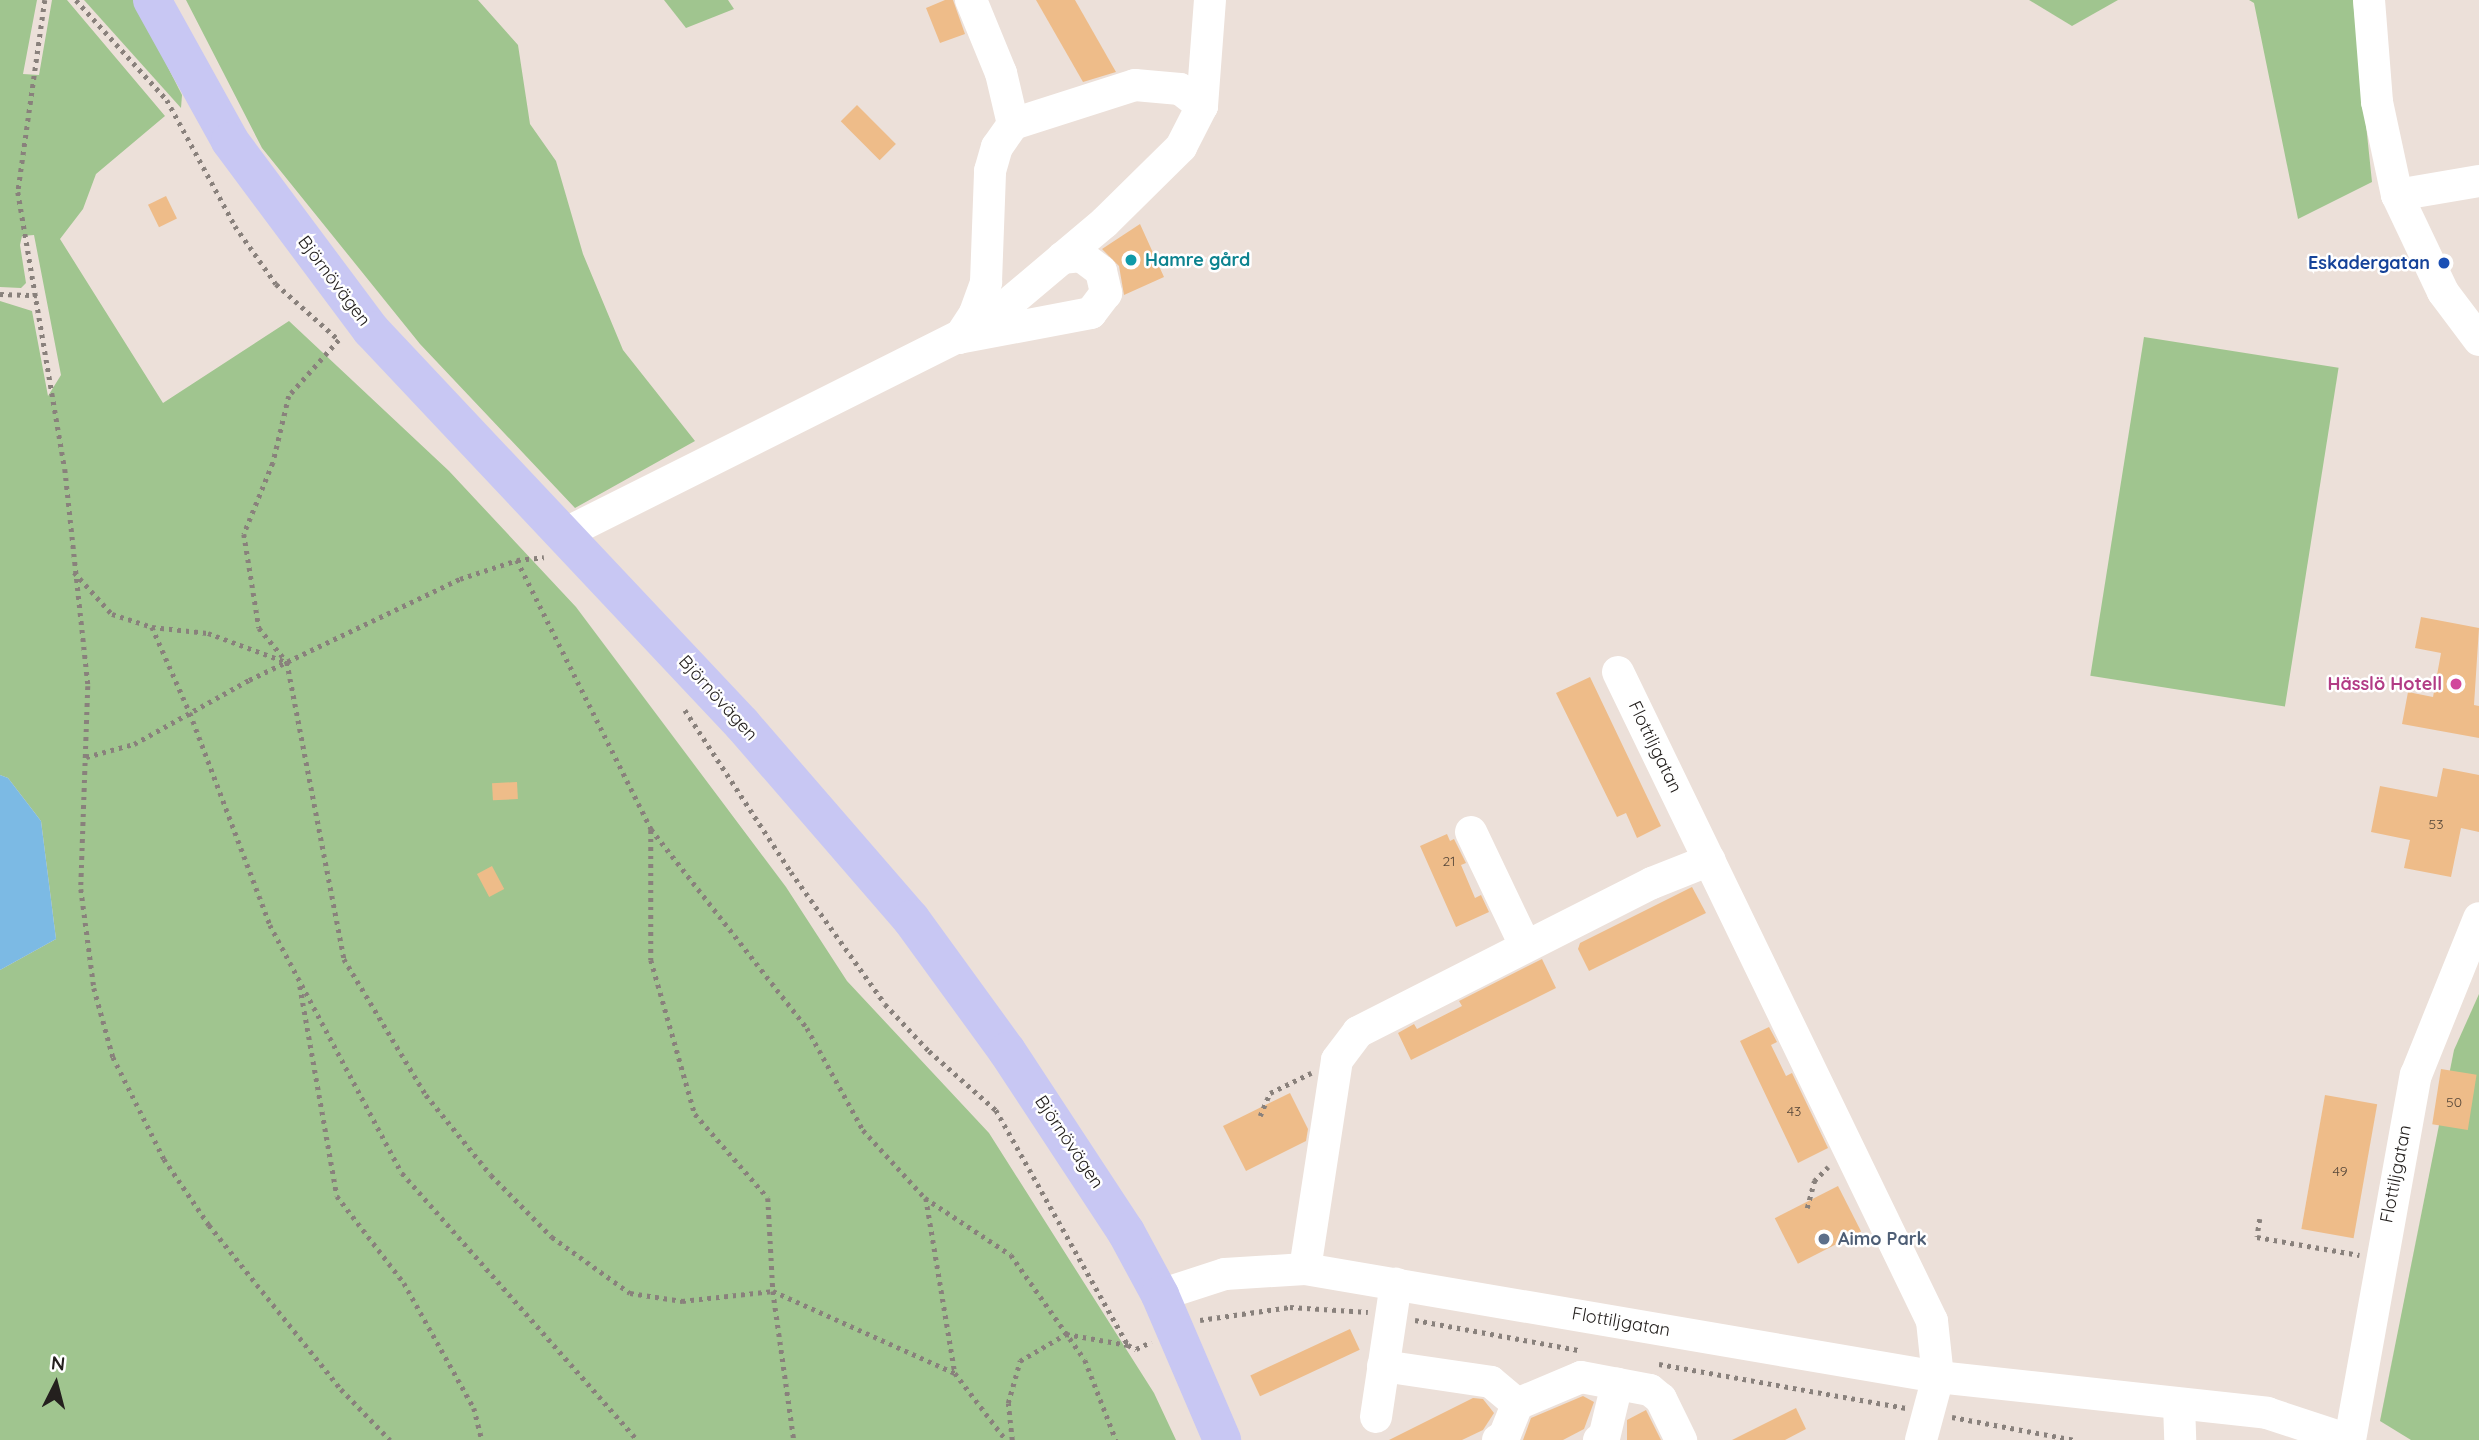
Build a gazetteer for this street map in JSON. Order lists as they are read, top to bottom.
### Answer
{
  "streets": {
    "main road": ["Björnövägen"],
    "street": ["Flottiljgatan"]
  },
  "crossings": [
    ["Björnövägen", "Flottiljgatan"]
  ],
  "places": [
    "Hamre gård",
    "Eskadergatan",
    "Hässlö Hotell",
    "Aimo Park"
  ],
  "house_numbers": [
    "53",
    "21",
    "50",
    "43",
    "49"
  ],
  "north": "top"
}
